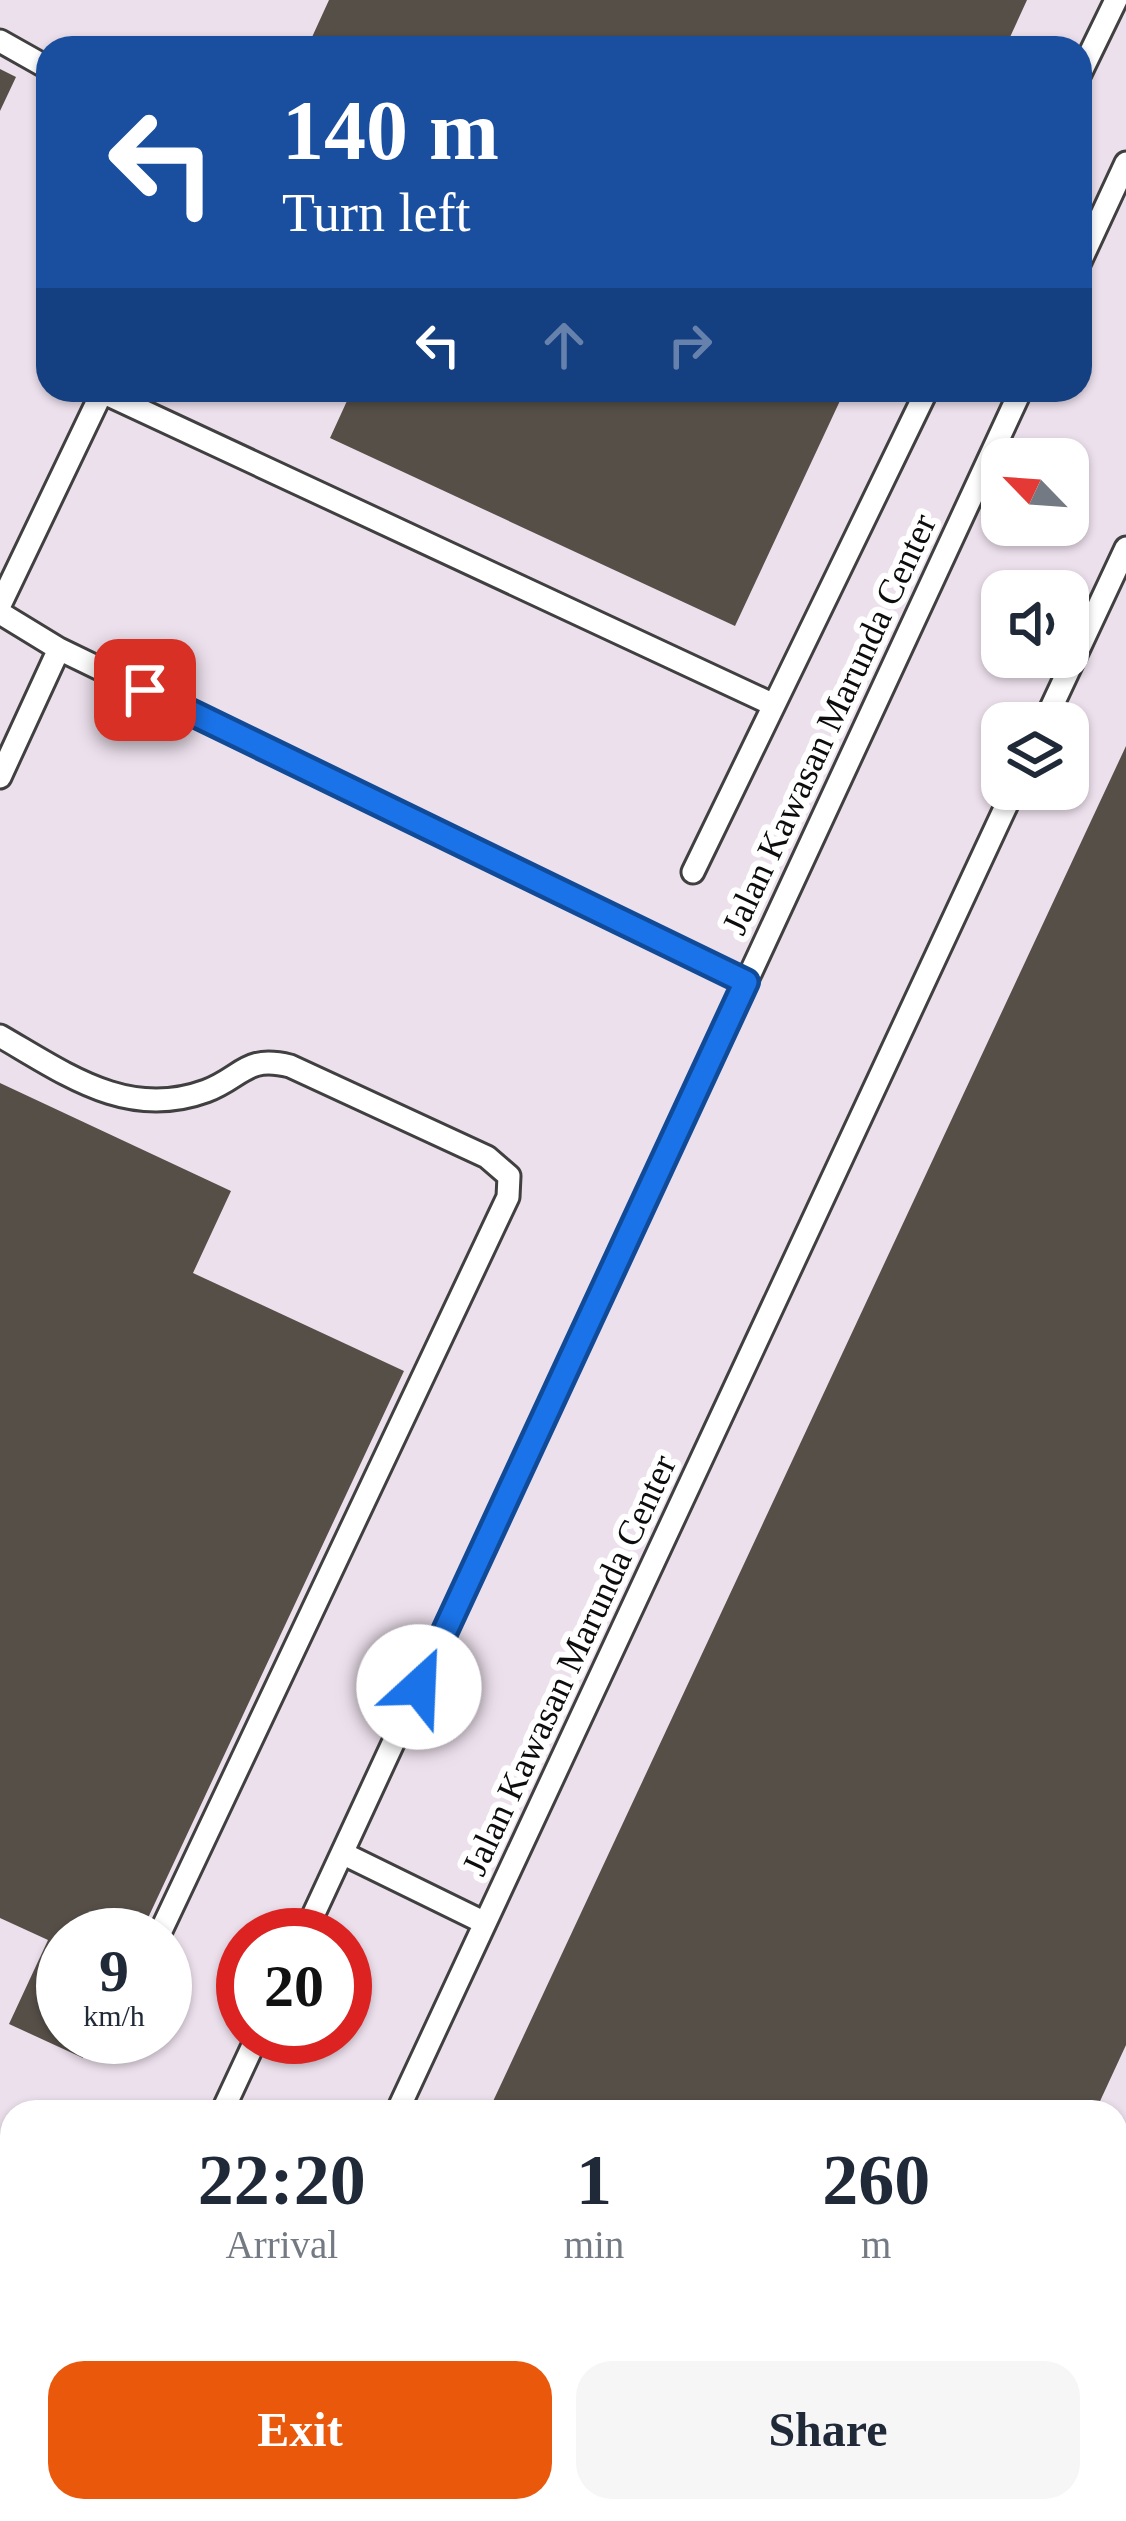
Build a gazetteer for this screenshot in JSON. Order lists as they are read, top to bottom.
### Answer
{
  "streets": {
    "lane": ["Jalan Kawasan Marunda Center"]
  },
  "north": "top left",
  "page": {
    "turn": ["140 m", "Turn left"],
    "speed": "9 km/h",
    "limit": "20",
    "eta": [
      "22:20",
      "Arrival",
      "1",
      "min",
      "260",
      "m"
    ],
    "buttons": ["Exit", "Share"]
  }
}
